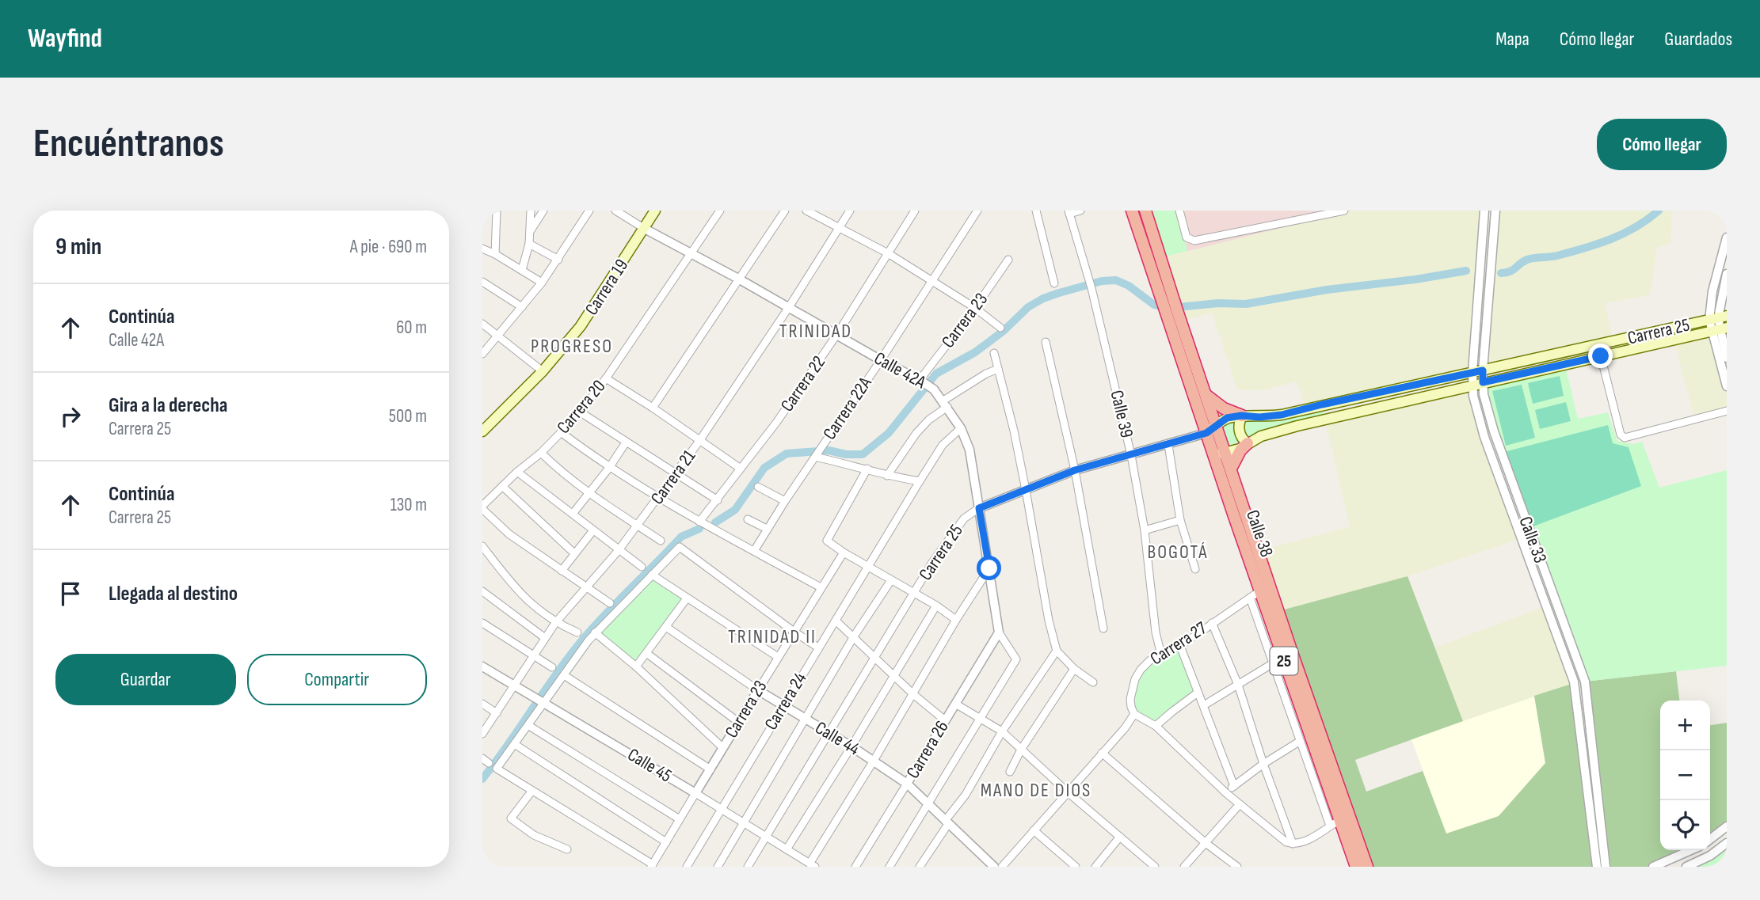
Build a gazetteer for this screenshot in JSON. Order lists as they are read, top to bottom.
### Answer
{
  "streets": {
    "highway": ["Calle 38", "25"],
    "main road": ["Carrera 19", "Carrera 25"],
    "street": [
      "Carrera 23",
      "Calle 42A",
      "Carrera 22",
      "Carrera 20",
      "Carrera 22A",
      "Calle 39",
      "Carrera 21",
      "Calle 33",
      "Carrera 27",
      "Carrera 24",
      "Calle 44",
      "Carrera 26",
      "Calle 45"
    ]
  },
  "crossings": [
    ["Carrera 19", "Calle 42A"],
    ["Carrera 23", "Calle 42A"],
    ["Carrera 23", "Calle 44"],
    ["Carrera 23", "Calle 45"],
    ["Carrera 25", "Calle 42A"],
    ["Carrera 25", "Calle 39"],
    ["Carrera 25", "Calle 38"],
    ["Carrera 25", "Calle 33"],
    ["Carrera 25", "Calle 44"],
    ["Carrera 25", "Calle 45"],
    ["Calle 42A", "Carrera 22"],
    ["Calle 42A", "Carrera 20"],
    ["Calle 42A", "Carrera 22A"],
    ["Calle 42A", "Carrera 21"],
    ["Calle 42A", "Carrera 24"],
    ["Calle 42A", "Carrera 26"],
    ["Calle 39", "Carrera 27"],
    ["Carrera 21", "Calle 45"],
    ["Calle 38", "Carrera 27"],
    ["Carrera 24", "Calle 44"],
    ["Carrera 24", "Calle 45"],
    ["Calle 44", "Carrera 26"]
  ],
  "districts": [
    "TRINIDAD",
    "PROGRESO",
    "BOGOTÁ",
    "TRINIDAD II",
    "MANO DE DIOS"
  ],
  "page": {
    "header": "Wayfind",
    "nav": ["Mapa", "Cómo llegar", "Guardados"],
    "buttons": [
      "Cómo llegar",
      ["Guardar", "Compartir"]
    ],
    "title": "Encuéntranos",
    "heading": ["9 min", "A pie · 690 m"],
    "list": [
      ["Continúa", "Calle 42A", "60 m"],
      ["Gira a la derecha", "Carrera 25", "500 m"],
      ["Continúa", "Carrera 25", "130 m"],
      "Llegada al destino"
    ],
    "map_buttons": ["+", "−"]
  }
}
